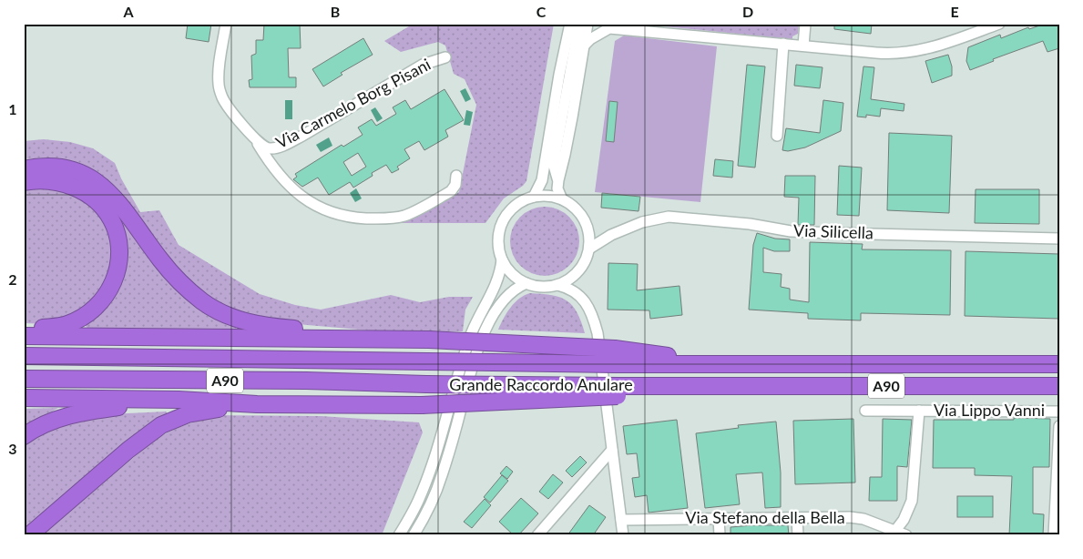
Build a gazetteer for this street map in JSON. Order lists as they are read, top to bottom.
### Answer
{
  "streets": {
    "highway": ["A90", "Grande Raccordo Anulare"],
    "street": [
      "Via Carmelo Borg Pisani",
      "Via Silicella",
      "Via Lippo Vanni",
      "Via Stefano della Bella"
    ]
  },
  "crossings": [
    ["Via Lippo Vanni", "Via Stefano della Bella"]
  ],
  "grid": {
    "columns": [
      "A",
      "B",
      "C",
      "D",
      "E"
    ],
    "rows": ["1", "2", "3"]
  }
}
